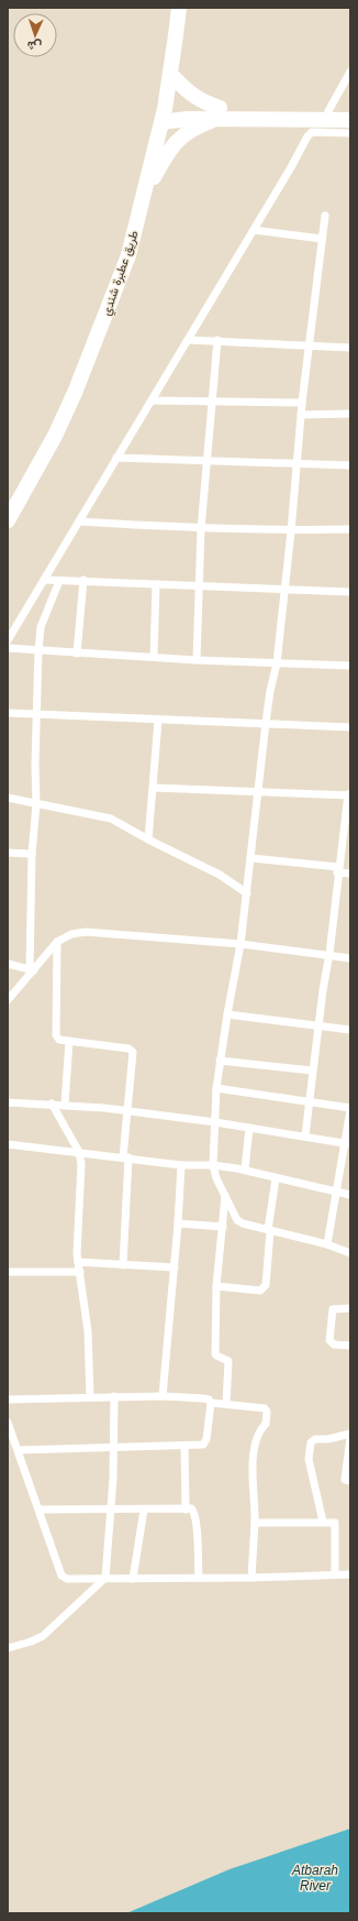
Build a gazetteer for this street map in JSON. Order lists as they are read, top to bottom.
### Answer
{
  "streets": {
    "highway": ["طريق عطبرة شندي"]
  },
  "water": ["Atbarah River"],
  "north": "bottom"
}
